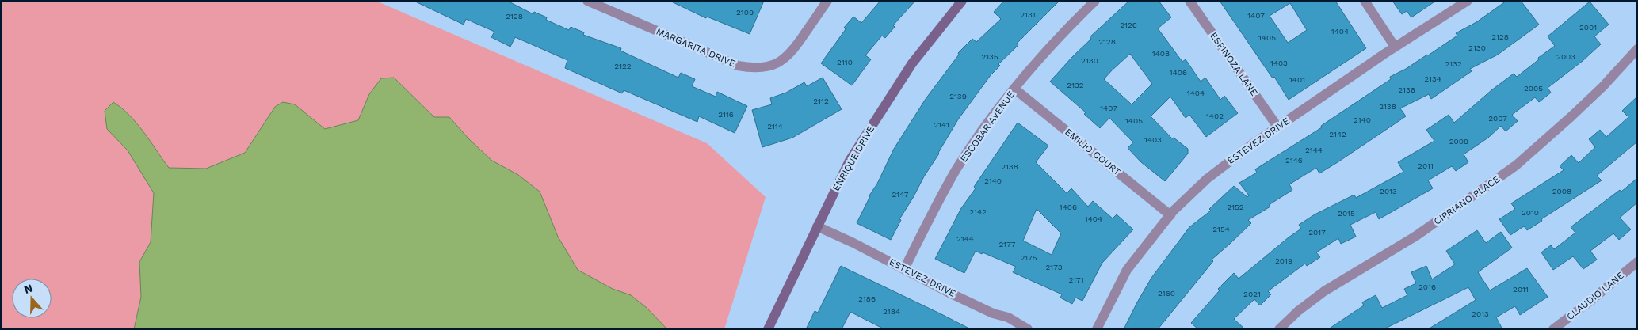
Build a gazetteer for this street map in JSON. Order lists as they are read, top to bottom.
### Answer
{
  "streets": {
    "street": [
      "MARGARITA DRIVE",
      "ESPINOZA LANE",
      "ESCOBAR AVENUE",
      "ESTEVEZ DRIVE",
      "EMILIO COURT",
      "ENRIQUE DRIVE",
      "CIPRIANO PLACE",
      "CLAUDIO LANE"
    ]
  },
  "crossings": [
    ["ESPINOZA LANE", "ESTEVEZ DRIVE"],
    ["ESCOBAR AVENUE", "ESTEVEZ DRIVE"],
    ["ESCOBAR AVENUE", "EMILIO COURT"],
    ["ESTEVEZ DRIVE", "EMILIO COURT"],
    ["ESTEVEZ DRIVE", "ENRIQUE DRIVE"]
  ],
  "house_numbers": [
    "2109",
    "2131",
    "1407",
    "2128",
    "2126",
    "2001",
    "1404",
    "2128",
    "1405",
    "2128",
    "2130",
    "1408",
    "2135",
    "2003",
    "2130",
    "2110",
    "1403",
    "2132",
    "2122",
    "1406",
    "2134",
    "1401",
    "2132",
    "2005",
    "2136",
    "1404",
    "2139",
    "2112",
    "2138",
    "1407",
    "2116",
    "1402",
    "2007",
    "2140",
    "1405",
    "2141",
    "2114",
    "2142",
    "1403",
    "2009",
    "2144",
    "2146",
    "2011",
    "2138",
    "2140",
    "2013",
    "2008",
    "2147",
    "1406",
    "2152",
    "2142",
    "2010",
    "2015",
    "1404",
    "2154",
    "2017",
    "2144",
    "2177",
    "2175",
    "2019",
    "2173",
    "2171",
    "2016",
    "2011",
    "2160",
    "2021",
    "2186",
    "2184",
    "2013"
  ],
  "north": "top"
}
